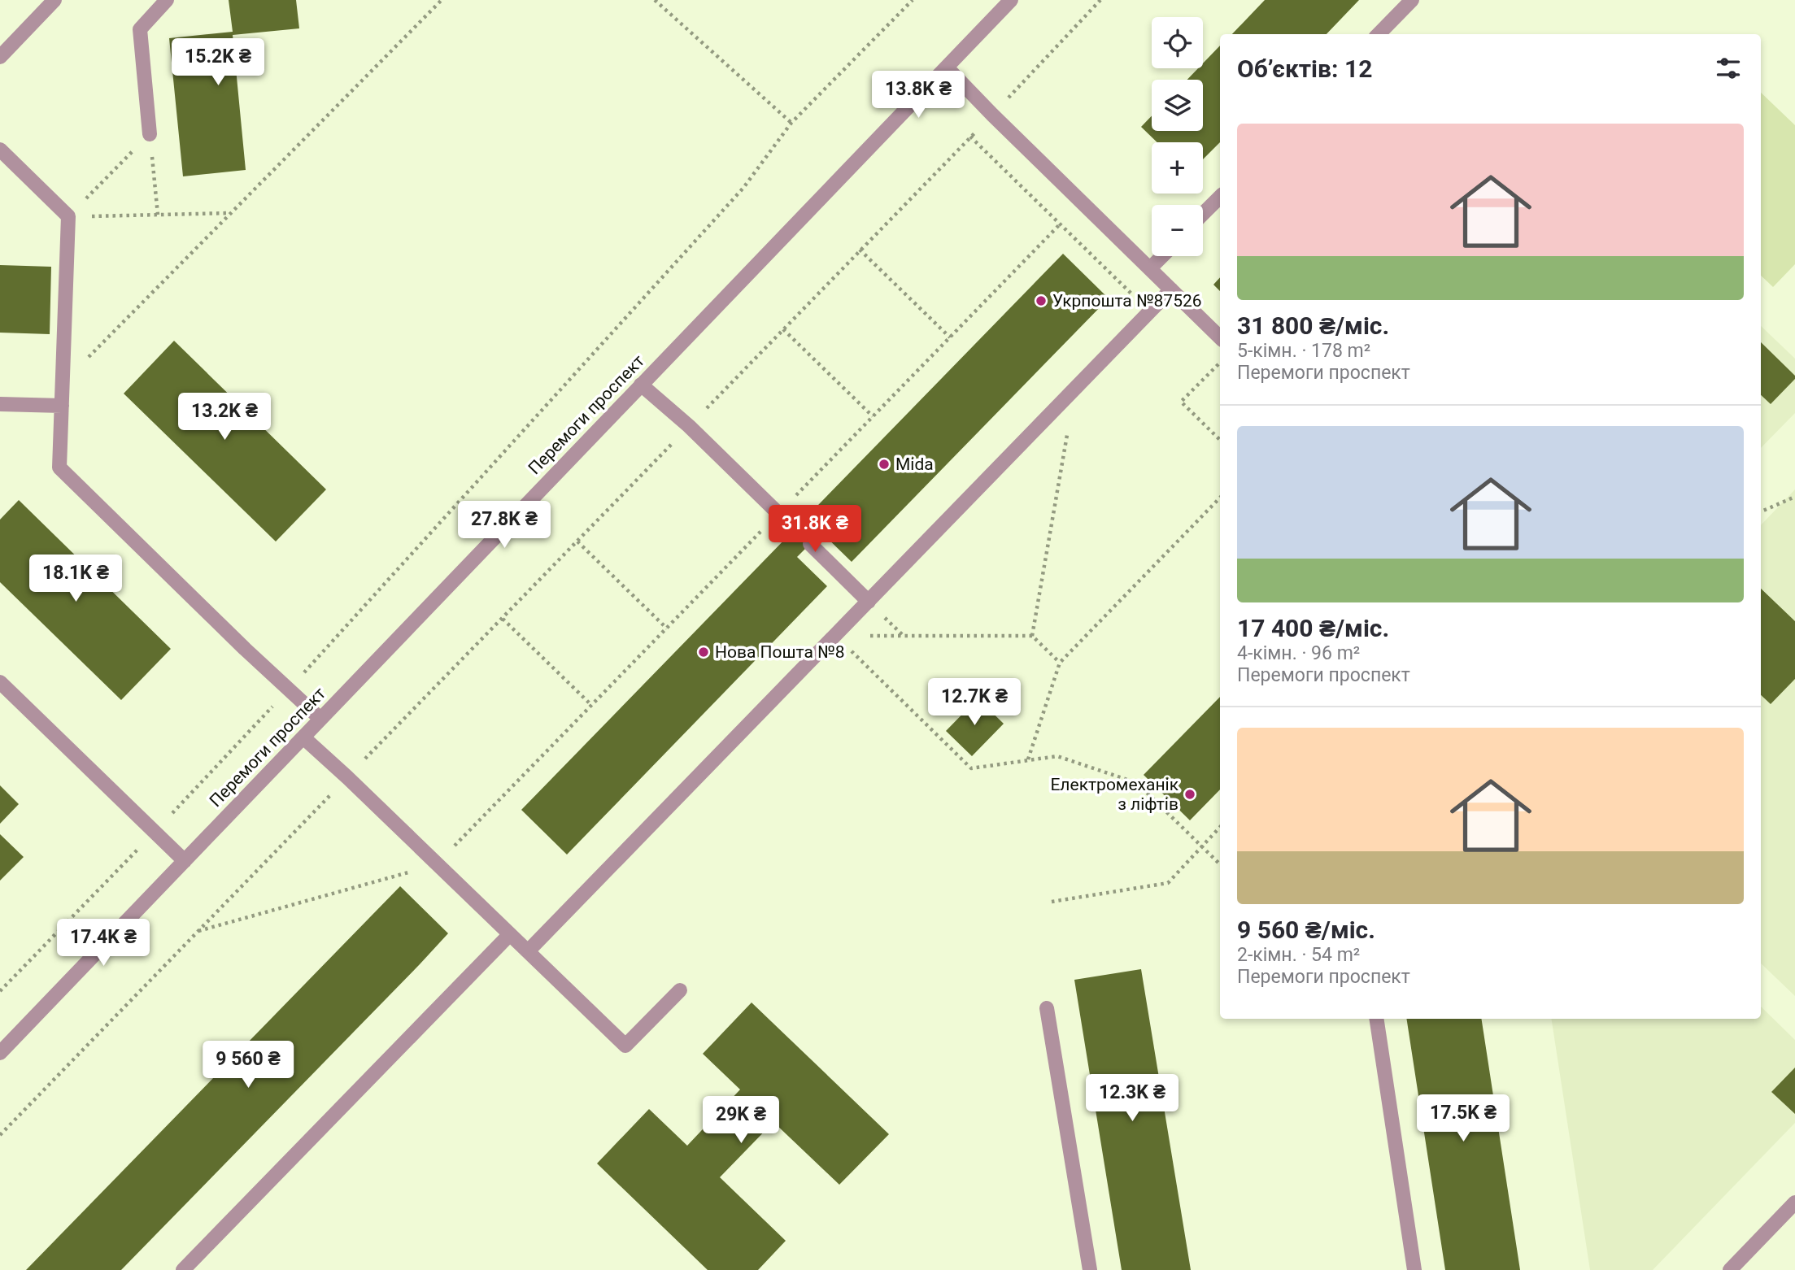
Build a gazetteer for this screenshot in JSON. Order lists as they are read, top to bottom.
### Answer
{
  "streets": {
    "street": ["Перемоги проспект"]
  },
  "places": [
    "Укрпошта №87526",
    "Mida",
    "Нова Пошта №8",
    "Електромеханік з ліфтів"
  ],
  "page": {
    "map_buttons": ["+", "−"],
    "heading": "Об’єктів: 12",
    "price": [
      "15.2K ₴",
      "13.8K ₴",
      "13.2K ₴",
      "27.8K ₴",
      "31.8K ₴",
      "18.1K ₴",
      "12.7K ₴",
      "17.4K ₴",
      "9 560 ₴",
      "12.3K ₴",
      "17.5K ₴",
      "29K ₴"
    ],
    "list": [
      {
        "name": "31 800 ₴/міс.",
        "note": "5-кімн. · 178 m² · Перемоги проспект"
      },
      {
        "name": "17 400 ₴/міс.",
        "note": "4-кімн. · 96 m² · Перемоги проспект"
      },
      {
        "name": "9 560 ₴/міс.",
        "note": "2-кімн. · 54 m² · Перемоги проспект"
      }
    ]
  }
}
